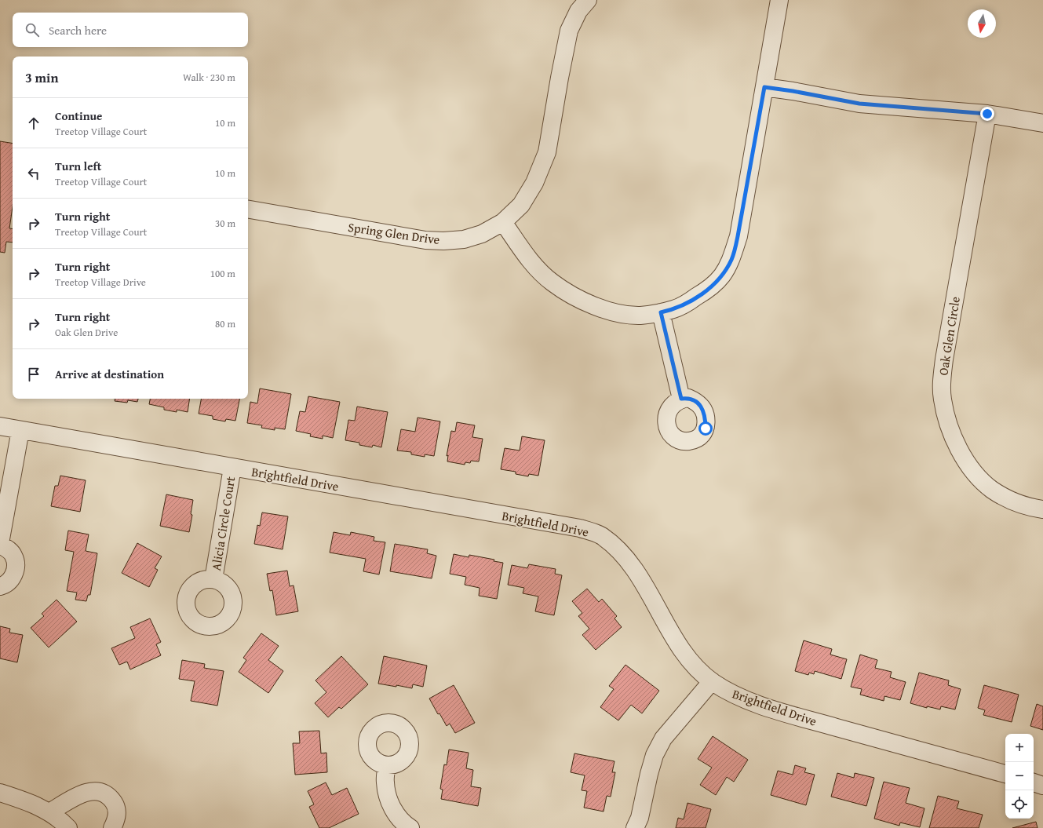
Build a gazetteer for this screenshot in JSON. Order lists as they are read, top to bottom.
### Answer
{
  "streets": {
    "street": [
      "Spring Glen Drive",
      "Oak Glen Circle",
      "Brightfield Drive",
      "Alicia Circle Court"
    ]
  },
  "crossings": [
    ["Brightfield Drive", "Alicia Circle Court"]
  ],
  "north": "bottom",
  "page": {
    "search": "Search here",
    "heading": ["3 min", "Walk · 230 m"],
    "list": [
      ["Continue", "Treetop Village Court", "10 m"],
      ["Turn left", "Treetop Village Court", "10 m"],
      ["Turn right", "Treetop Village Court", "30 m"],
      ["Turn right", "Treetop Village Drive", "100 m"],
      ["Turn right", "Oak Glen Drive", "80 m"],
      "Arrive at destination"
    ],
    "map_buttons": ["+", "−"]
  }
}
